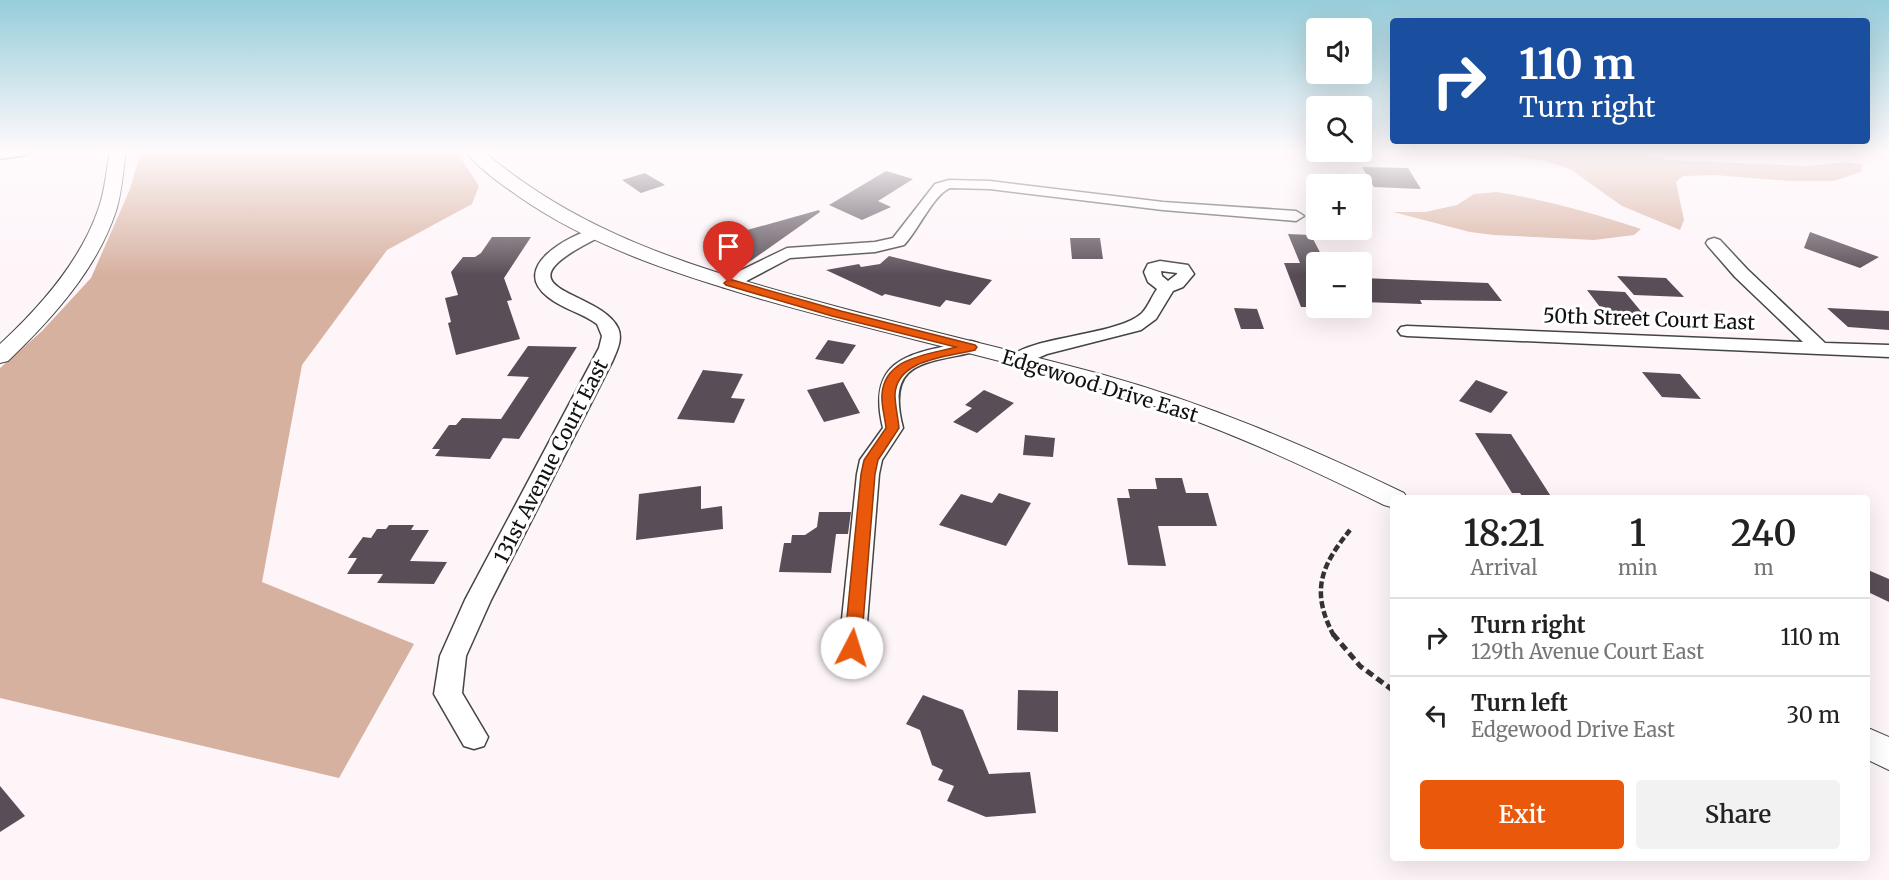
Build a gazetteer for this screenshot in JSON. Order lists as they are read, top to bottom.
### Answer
{
  "streets": {
    "street": ["50th Street Court East", "Edgewood Drive East", "131st Avenue Court East"]
  },
  "crossings": [
    ["Edgewood Drive East", "131st Avenue Court East"]
  ],
  "page": {
    "map_buttons": ["+", "−"],
    "turn": ["110 m", "Turn right"],
    "eta": [
      "18:21",
      "Arrival",
      "1",
      "min",
      "240",
      "m"
    ],
    "list": [
      {
        "name": "Turn right",
        "note": "129th Avenue Court East",
        "value": "110 m"
      },
      {
        "name": "Turn left",
        "note": "Edgewood Drive East",
        "value": "30 m"
      }
    ],
    "buttons": ["Exit", "Share"]
  }
}
